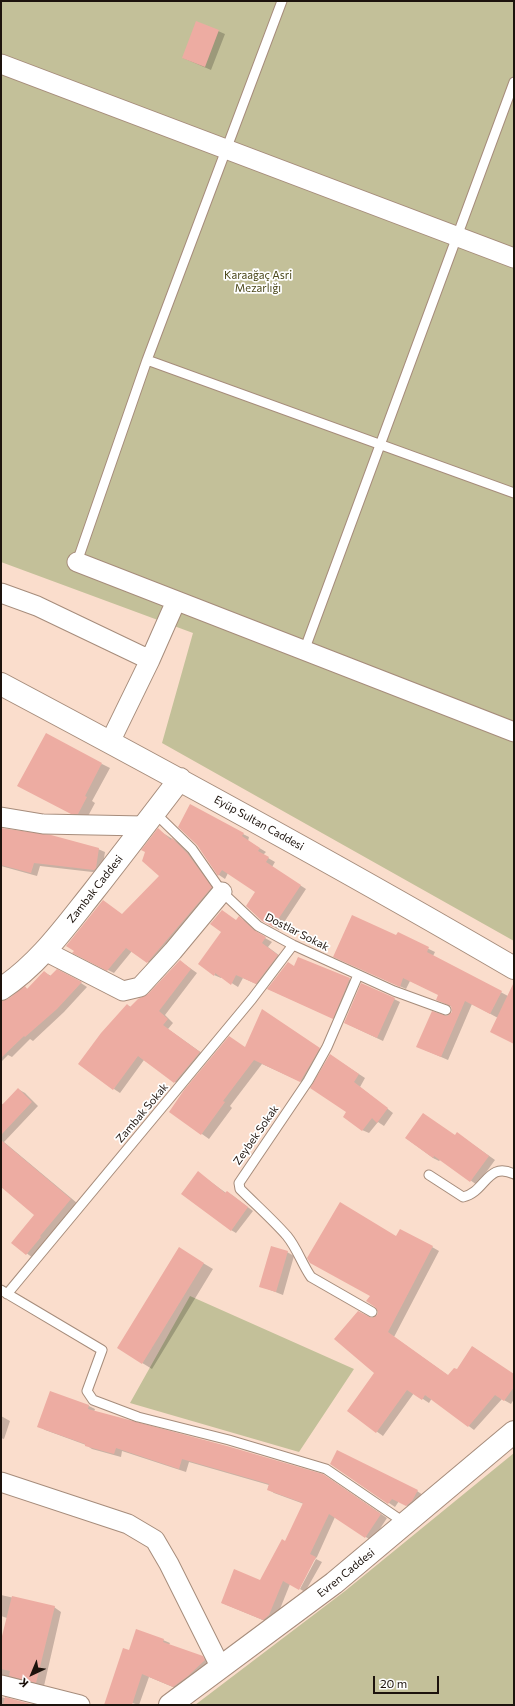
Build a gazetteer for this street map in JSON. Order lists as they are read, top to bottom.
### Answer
{
  "streets": {
    "street": ["Eyüp Sultan Caddesi", "Zambak Caddesi", "Evren Caddesi"],
    "lane": ["Dostlar Sokak", "Zambak Sokak", "Zeybek Sokak"]
  },
  "crossings": [
    ["Eyüp Sultan Caddesi", "Zambak Caddesi"],
    ["Zambak Caddesi", "Dostlar Sokak"],
    ["Dostlar Sokak", "Zambak Sokak"],
    ["Dostlar Sokak", "Zeybek Sokak"]
  ],
  "parks": ["Karaağaç Asri Mezarlığı"],
  "scale_bar": "20 m",
  "north": "bottom left"
}
